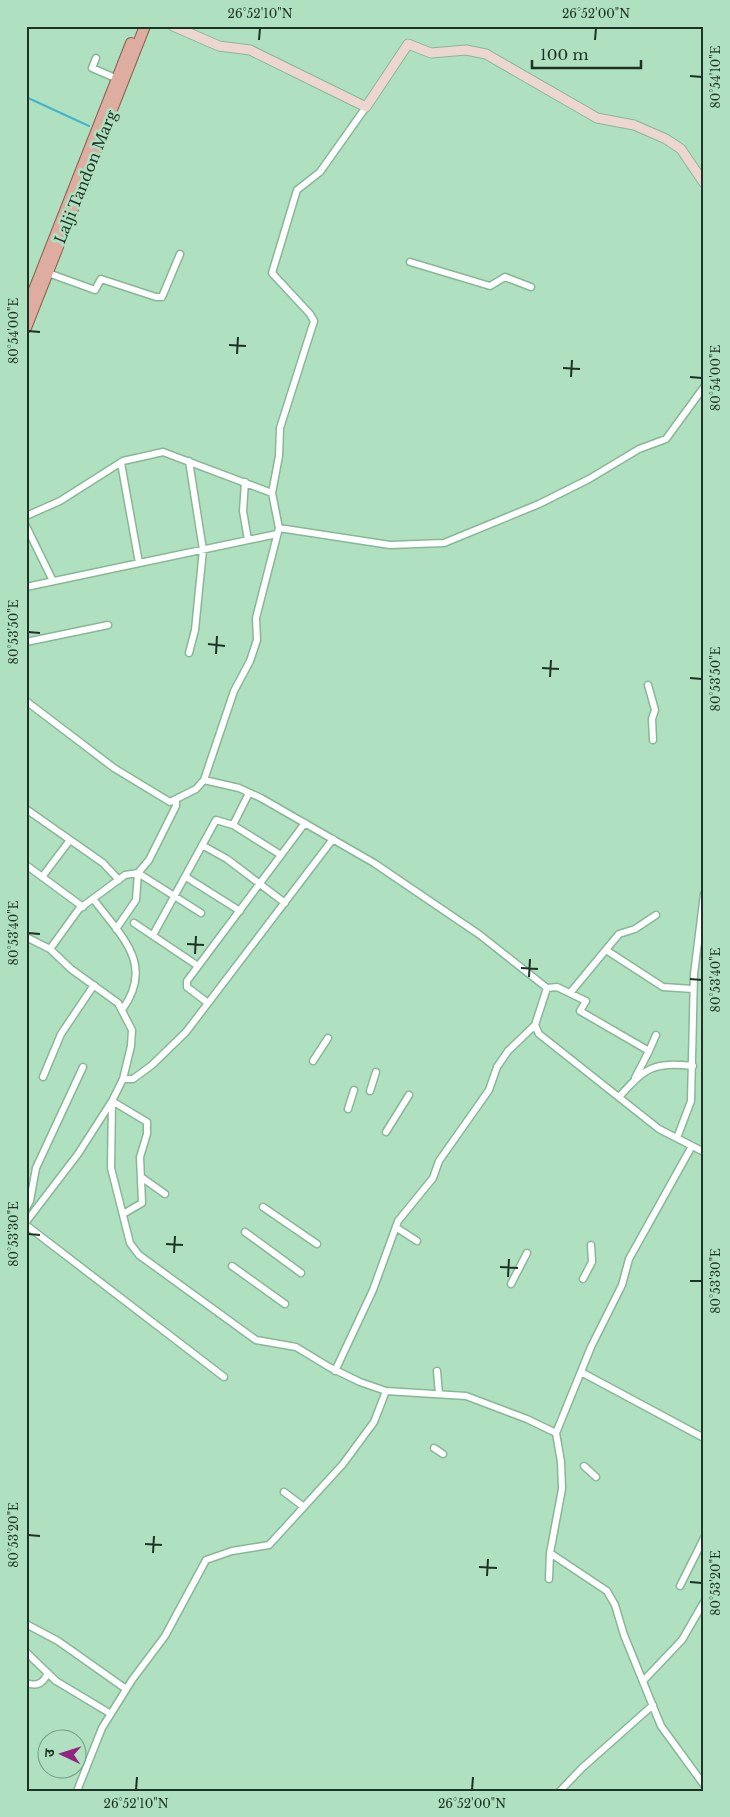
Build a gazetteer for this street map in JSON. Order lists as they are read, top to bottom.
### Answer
{
  "streets": {
    "main road": ["Lalji Tandon Marg"]
  },
  "scale_bar": "100 m",
  "north": "left",
  "coordinates": [
    "26°52'10\"N",
    "26°52'00\"N",
    "80°54'10\"E",
    "80°54'00\"E",
    "80°53'50\"E",
    "80°53'40\"E",
    "80°53'30\"E",
    "80°53'20\"E"
  ]
}
